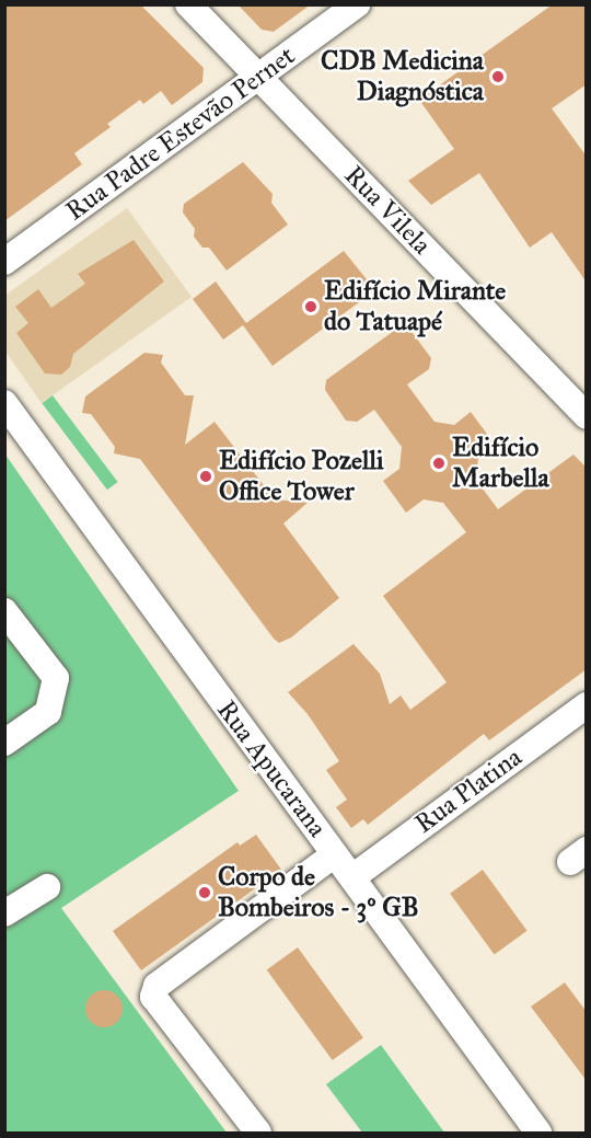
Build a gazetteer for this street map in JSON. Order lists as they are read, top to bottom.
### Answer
{
  "streets": {
    "street": [
      "Rua Padre Estevão Pernet",
      "Rua Vilela",
      "Rua Apucarana",
      "Rua Platina"
    ]
  },
  "crossings": [
    ["Rua Padre Estevão Pernet", "Rua Vilela"],
    ["Rua Apucarana", "Rua Platina"]
  ],
  "places": [
    "CDB Medicina Diagnóstica",
    "Edifício Mirante do Tatuapé",
    "Edifício Marbella",
    "Edifício Pozelli Office Tower",
    "Corpo de Bombeiros - 3º GB"
  ]
}
